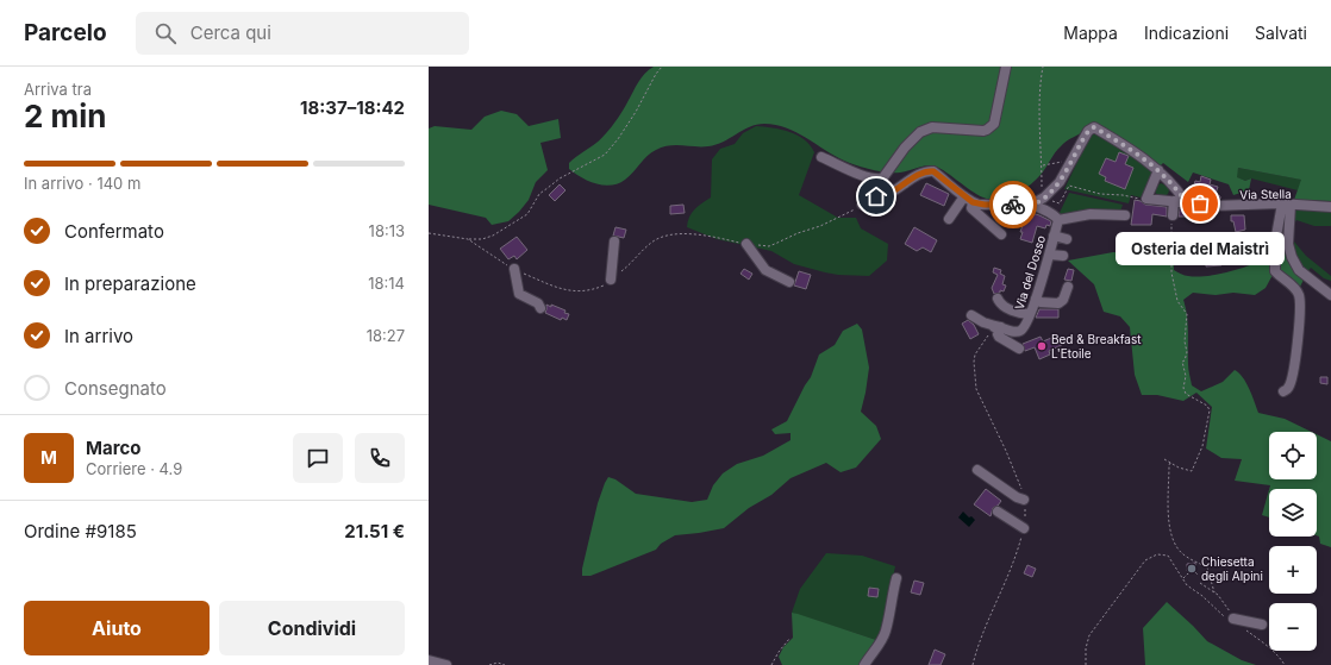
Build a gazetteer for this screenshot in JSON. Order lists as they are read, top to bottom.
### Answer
{
  "streets": {
    "street": ["Via Stella", "Via del Dosso"]
  },
  "places": ["Osteria del Maistrì", "Bed & Breakfast L'Etoile", "Chiesetta degli Alpini"],
  "page": {
    "header": "Parcelo",
    "search": "Cerca qui",
    "nav": ["Mappa", "Indicazioni", "Salvati"],
    "heading": ["2 min", "Arriva tra", "18:37–18:42"],
    "panel": [
      "Marco",
      "Corriere · 4.9",
      "Ordine #9185",
      "21.51 €"
    ],
    "bar": "In arrivo · 140 m",
    "list": [
      ["Confermato", "18:13"],
      ["In preparazione", "18:14"],
      ["In arrivo", "18:27"],
      "Consegnato"
    ],
    "bubble": "Osteria del Maistrì",
    "map_buttons": ["+", "−"],
    "round": "M",
    "buttons": ["Aiuto", "Condividi"]
  }
}
